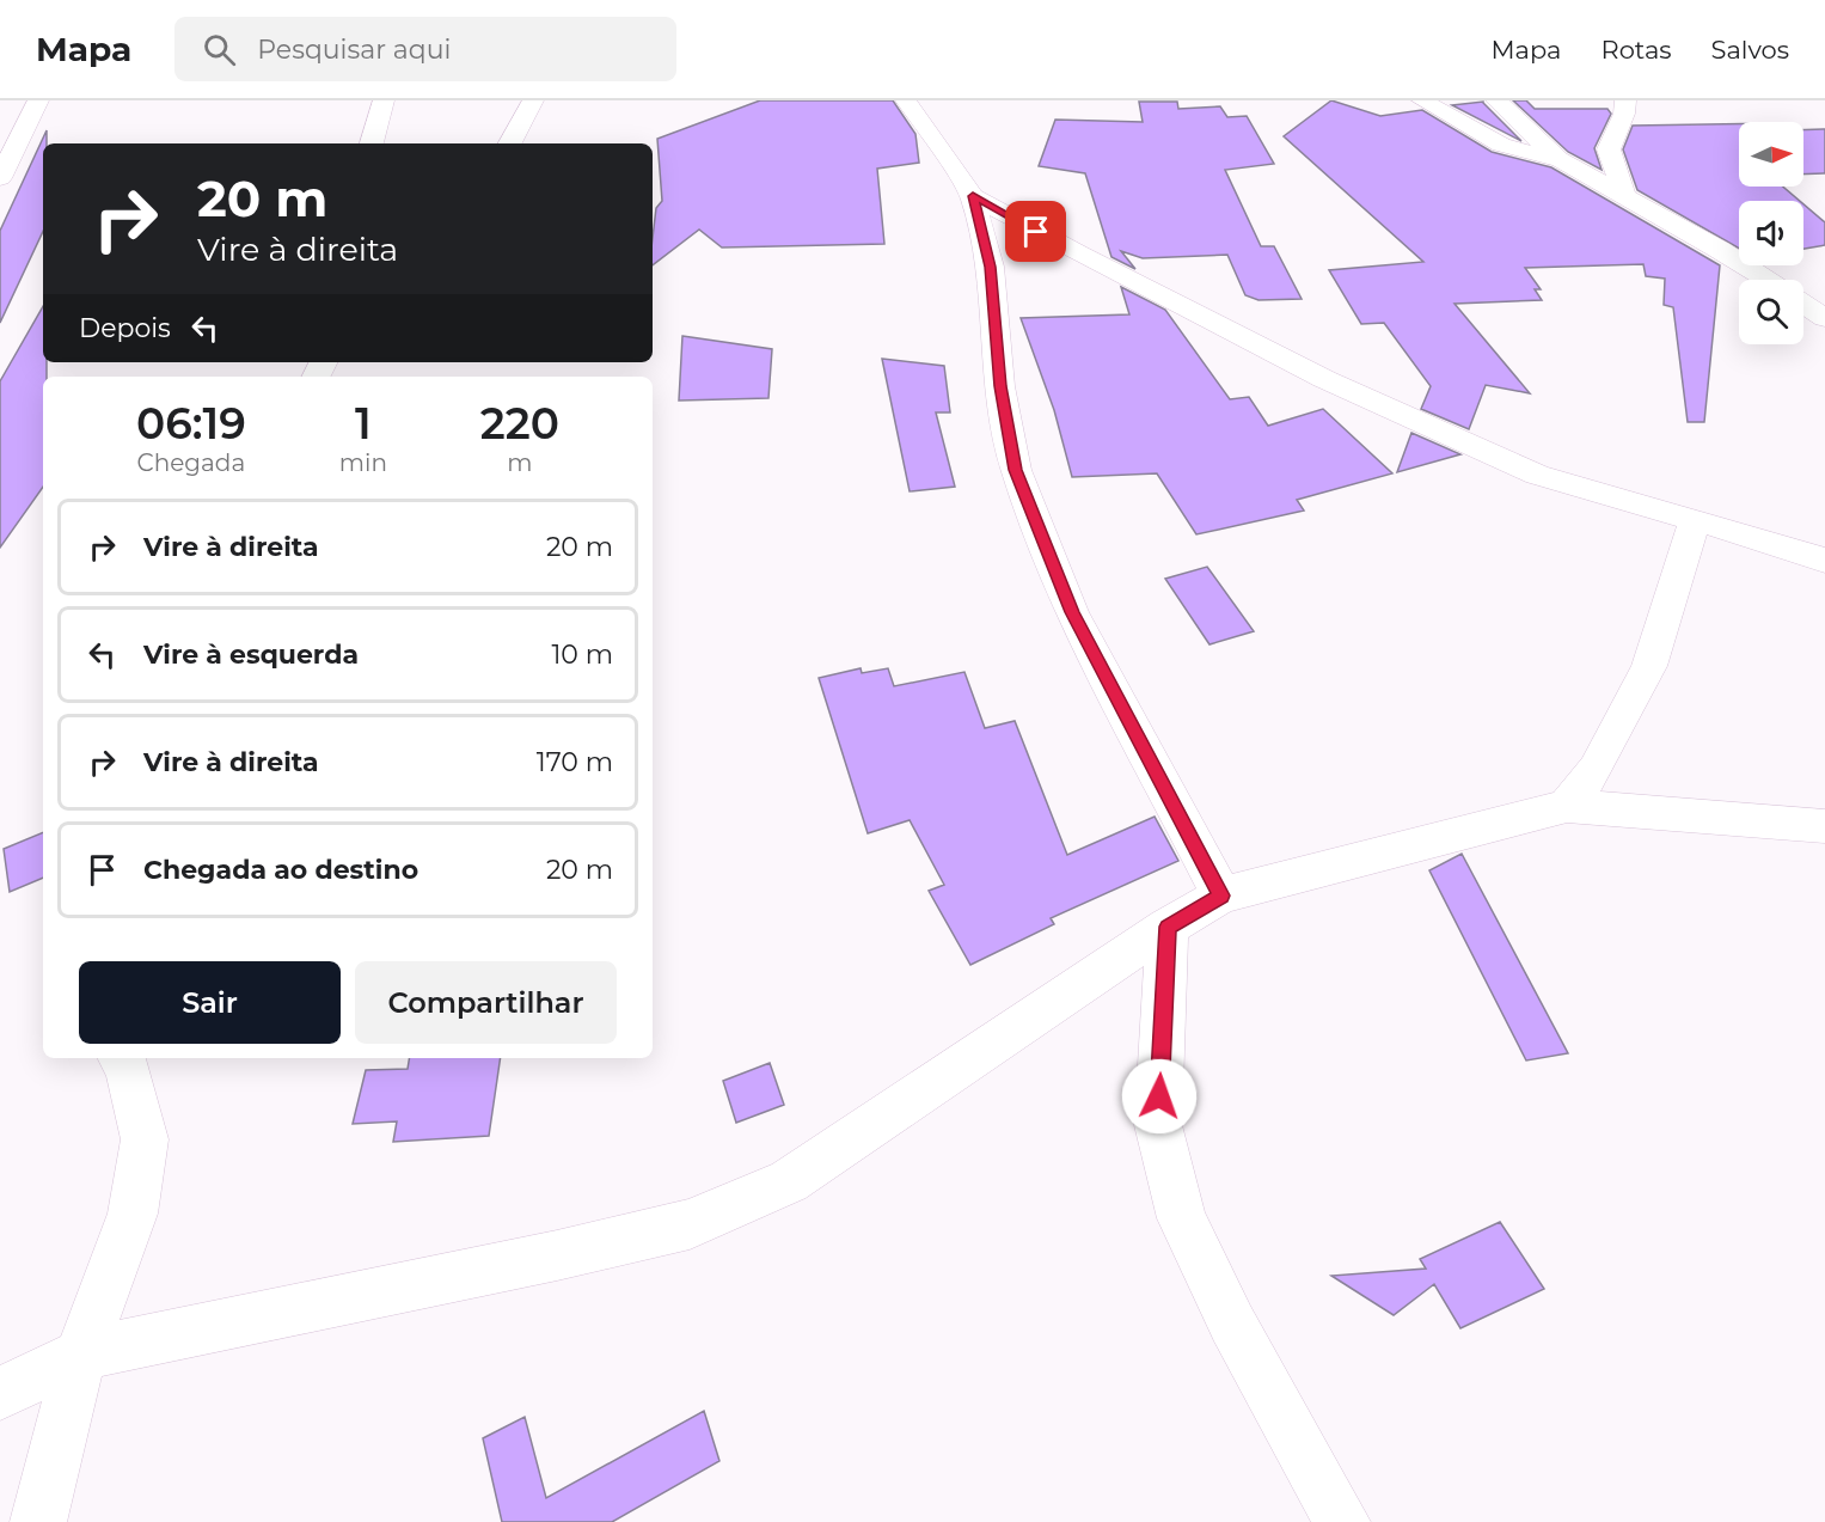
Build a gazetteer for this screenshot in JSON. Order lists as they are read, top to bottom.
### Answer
{
  "north": "right",
  "page": {
    "header": "Mapa",
    "search": "Pesquisar aqui",
    "nav": ["Mapa", "Rotas", "Salvos"],
    "turn": ["20 m", "Vire à direita"],
    "then": "Depois",
    "eta": [
      "06:19",
      "Chegada",
      "1",
      "min",
      "220",
      "m"
    ],
    "list": [
      {
        "name": "Vire à direita",
        "value": "20 m"
      },
      {
        "name": "Vire à esquerda",
        "value": "10 m"
      },
      {
        "name": "Vire à direita",
        "value": "170 m"
      },
      {
        "name": "Chegada ao destino",
        "value": "20 m"
      }
    ],
    "buttons": ["Sair", "Compartilhar"]
  }
}
